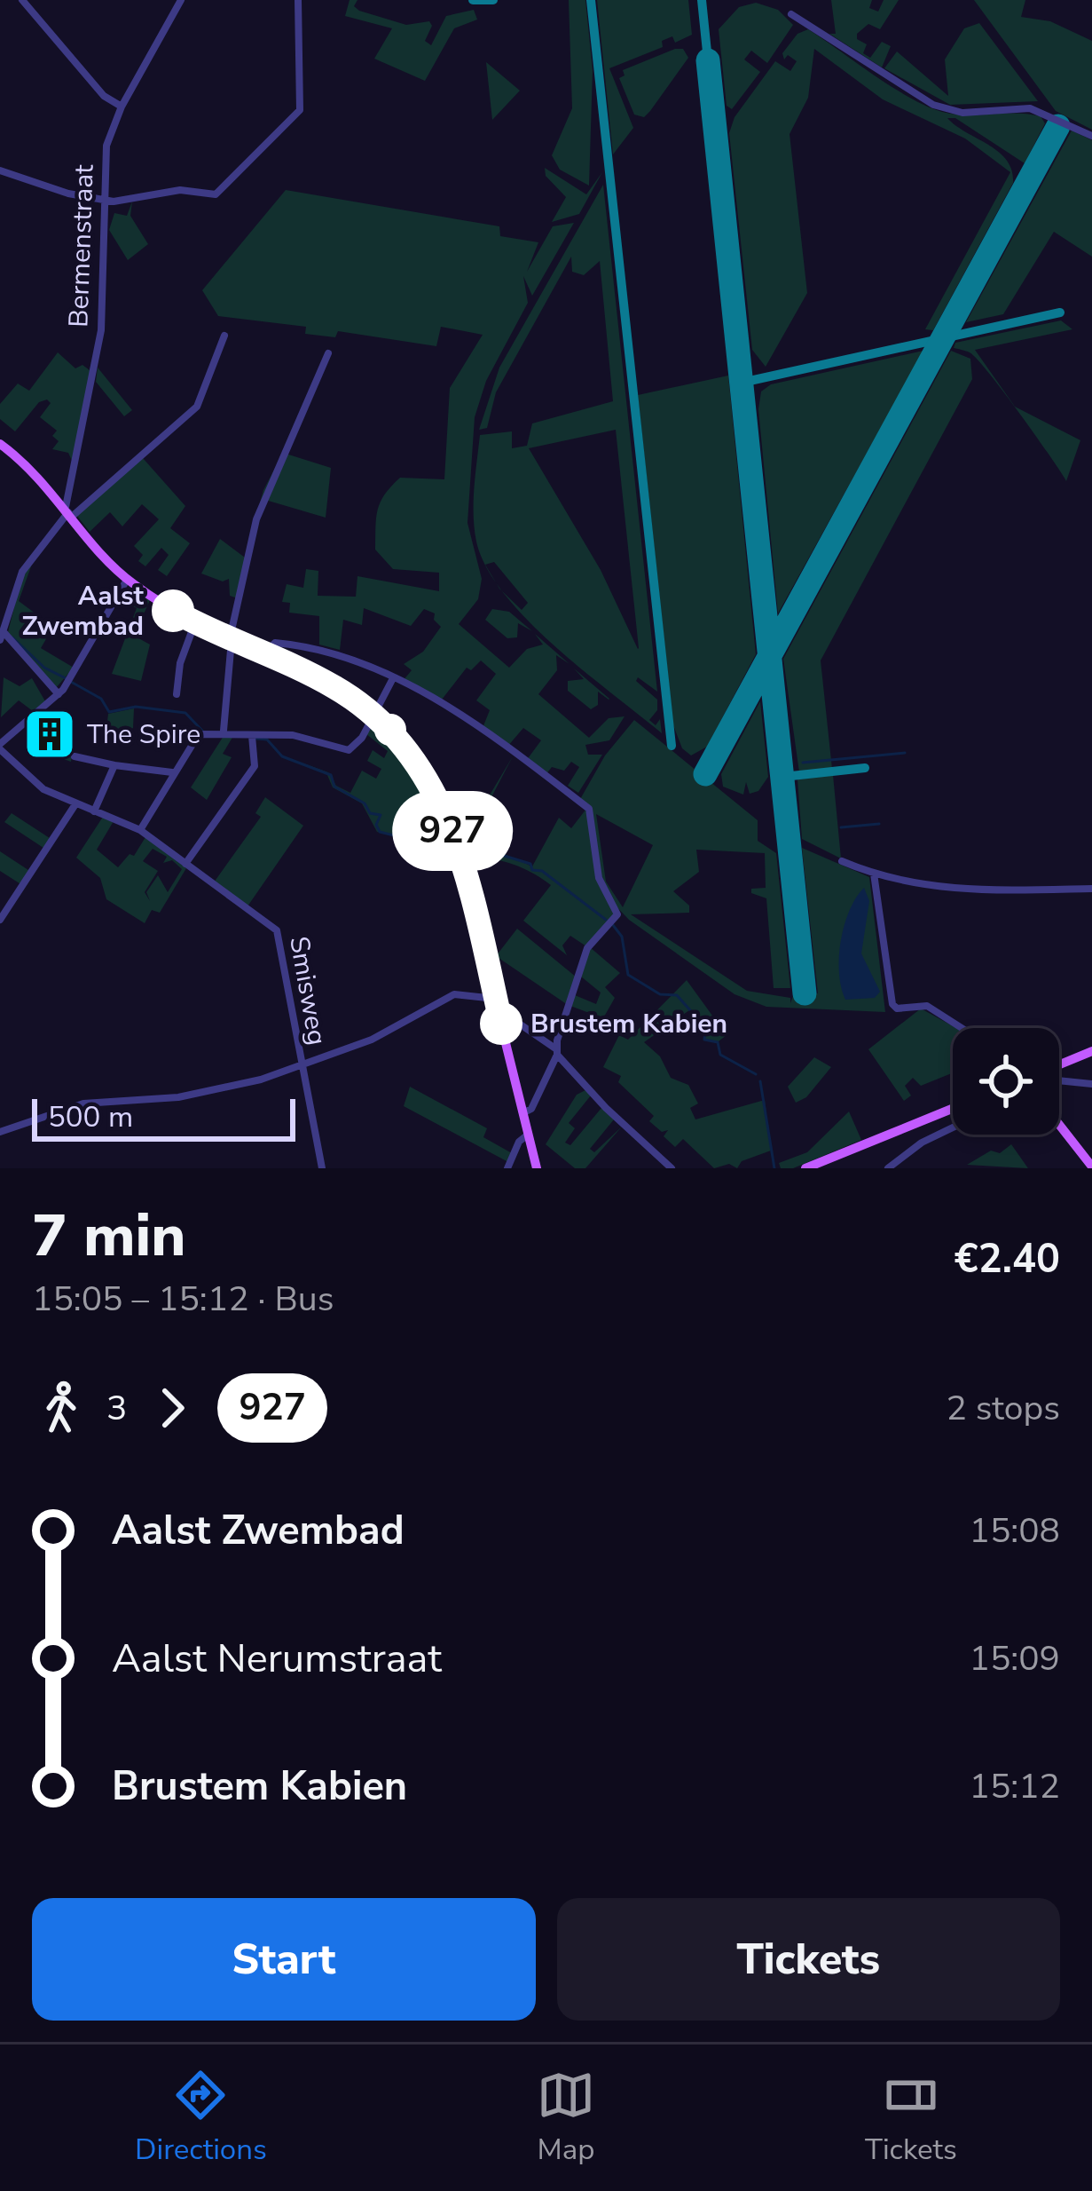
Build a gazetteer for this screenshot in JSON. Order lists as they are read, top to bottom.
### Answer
{
  "streets": {
    "street": ["Bermenstraat", "Smisweg"]
  },
  "places": {
    "other": ["Aalst Zwembad", "Brustem Kabien"],
    "building": ["The Spire"]
  },
  "lines": ["bus line 927"],
  "scale_bar": "500 m",
  "page": {
    "on_map": "927",
    "scale": "500 m",
    "heading": ["7 min", "15:05 – 15:12 · Bus", "€2.40"],
    "legs": ["3", "927", "2 stops"],
    "list": [
      {
        "name": "Aalst Zwembad",
        "value": "15:08"
      },
      {
        "name": "Aalst Nerumstraat",
        "value": "15:09"
      },
      {
        "name": "Brustem Kabien",
        "value": "15:12"
      }
    ],
    "buttons": ["Start", "Tickets"],
    "tabs": ["Directions", "Map", "Tickets"]
  }
}
